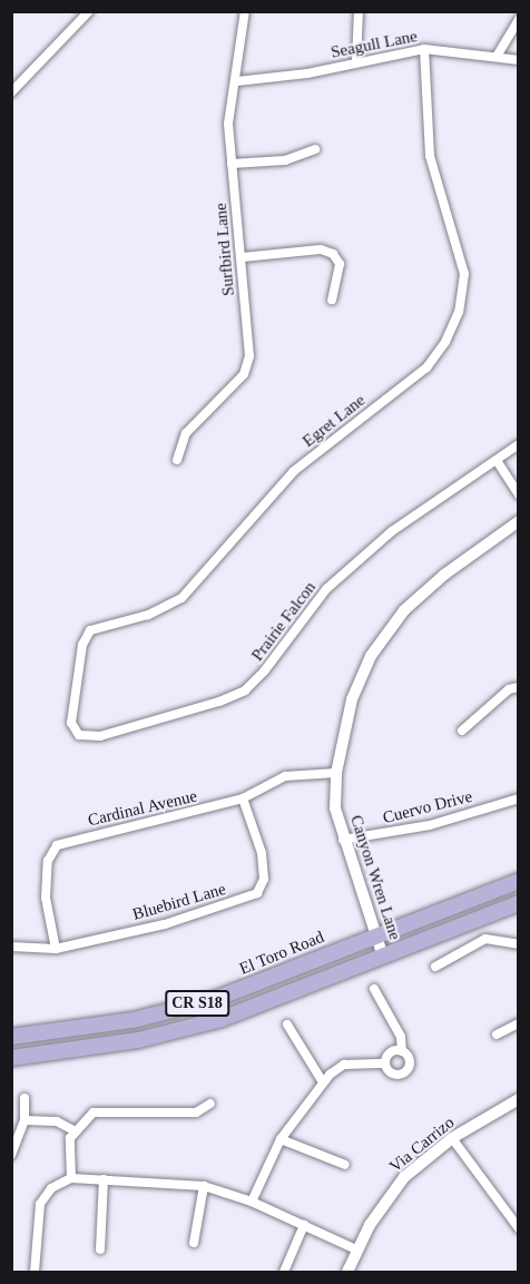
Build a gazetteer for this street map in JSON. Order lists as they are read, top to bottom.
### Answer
{
  "streets": {
    "main road": ["El Toro Road", "CR S18"],
    "street": [
      "Seagull Lane",
      "Surfbird Lane",
      "Egret Lane",
      "Prairie Falcon",
      "Cuervo Drive",
      "Cardinal Avenue",
      "Canyon Wren Lane",
      "Bluebird Lane",
      "Via Carrizo"
    ]
  },
  "crossings": [
    ["Seagull Lane", "Surfbird Lane"],
    ["Seagull Lane", "Egret Lane"],
    ["Egret Lane", "Prairie Falcon"],
    ["Cuervo Drive", "Canyon Wren Lane"],
    ["Cardinal Avenue", "Canyon Wren Lane"],
    ["Cardinal Avenue", "Bluebird Lane"],
    ["Canyon Wren Lane", "El Toro Road"],
    ["Canyon Wren Lane", "CR S18"]
  ]
}
